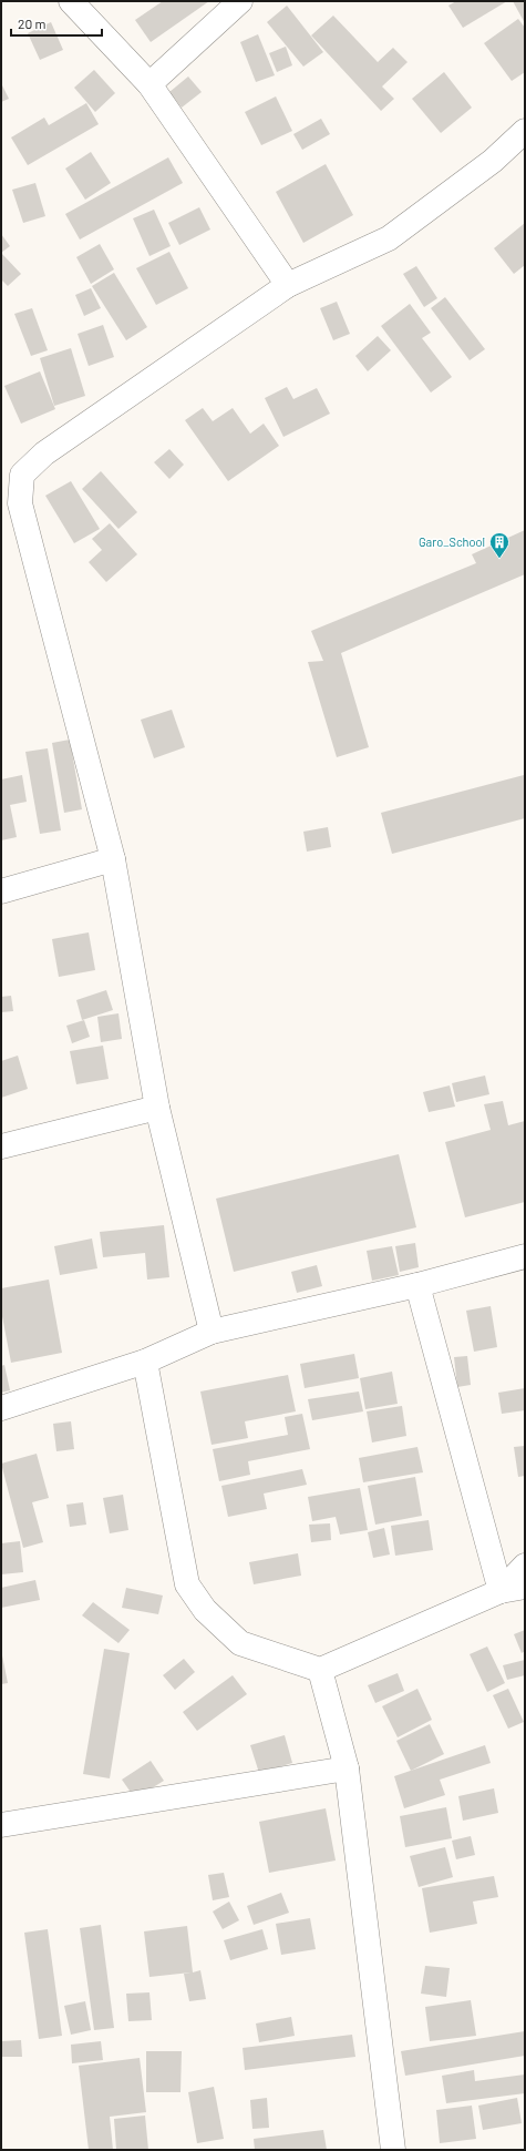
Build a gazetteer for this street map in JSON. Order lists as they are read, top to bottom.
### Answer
{
  "places": {
    "building": ["Garo_School"]
  },
  "scale_bar": "20 m"
}
